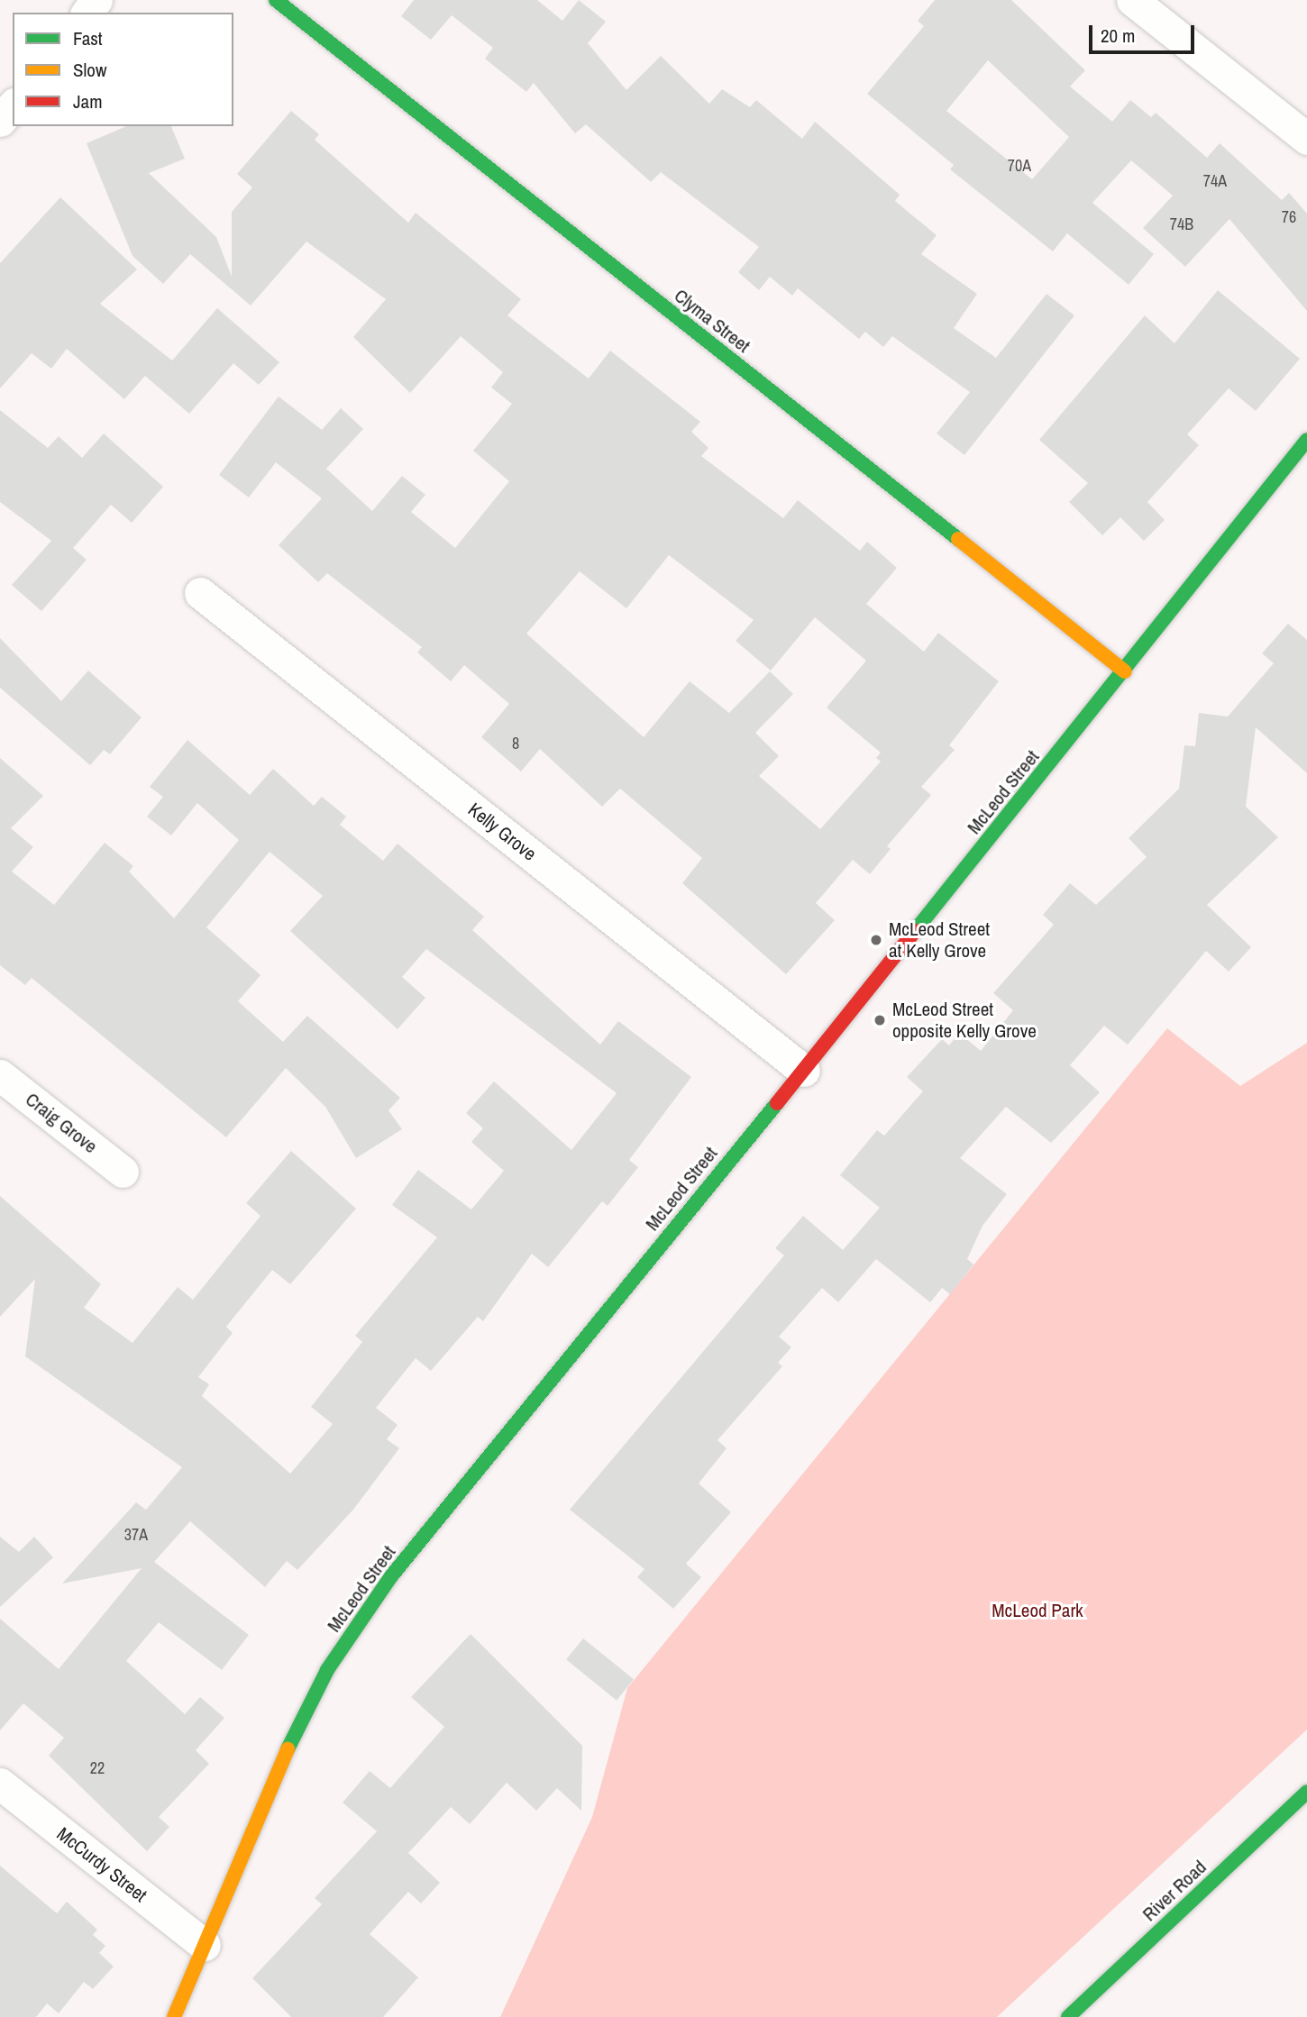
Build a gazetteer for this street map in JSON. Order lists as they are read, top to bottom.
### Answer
{
  "streets": {
    "main road": ["Clyma Street", "McLeod Street", "River Road"],
    "street": ["Kelly Grove", "Craig Grove", "McCurdy Street"]
  },
  "crossings": [
    ["Clyma Street", "McLeod Street"],
    ["McLeod Street", "Kelly Grove"],
    ["McLeod Street", "McCurdy Street"]
  ],
  "parks": ["McLeod Park"],
  "places": ["McLeod Street at Kelly Grove", "McLeod Street opposite Kelly Grove"],
  "house_numbers": [
    "70A",
    "74A",
    "76",
    "74B",
    "8",
    "37A",
    "22"
  ],
  "legend": ["Fast", "Slow", "Jam"],
  "scale_bar": "20 m"
}
